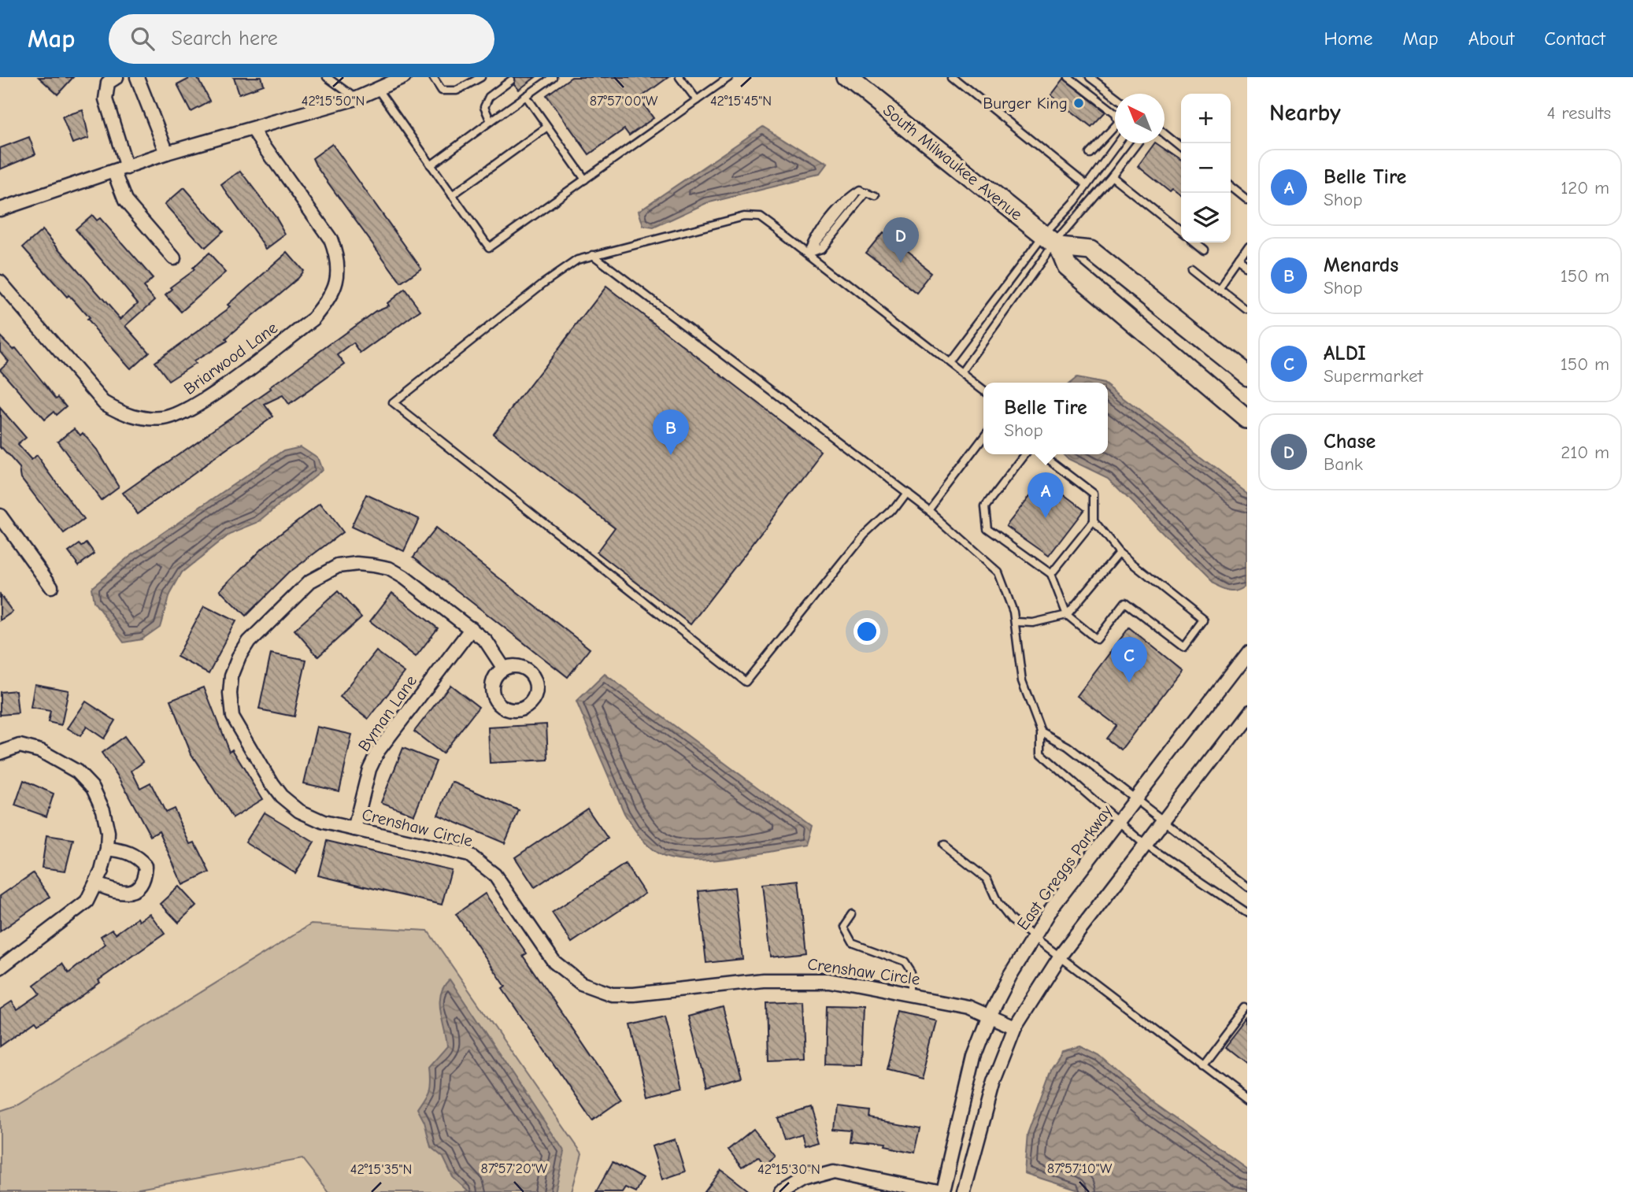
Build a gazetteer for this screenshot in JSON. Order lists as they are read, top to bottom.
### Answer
{
  "streets": {
    "main road": ["South Milwaukee Avenue"],
    "street": [
      "Briarwood Lane",
      "Byman Lane",
      "Crenshaw Circle",
      "East Greggs Parkway"
    ]
  },
  "crossings": [
    ["Byman Lane", "Crenshaw Circle"],
    ["Crenshaw Circle", "East Greggs Parkway"]
  ],
  "places": ["Burger King"],
  "north": "top left",
  "page": {
    "header": "Map",
    "search": "Search here",
    "nav": [
      "Home",
      "Map",
      "About",
      "Contact"
    ],
    "heading": ["Nearby", "4 results"],
    "map_buttons": ["+", "−"],
    "list": [
      {
        "mark": "A",
        "name": "Belle Tire",
        "note": "Shop",
        "value": "120 m"
      },
      {
        "mark": "B",
        "name": "Menards",
        "note": "Shop",
        "value": "150 m"
      },
      {
        "mark": "C",
        "name": "ALDI",
        "note": "Supermarket",
        "value": "150 m"
      },
      {
        "mark": "D",
        "name": "Chase",
        "note": "Bank",
        "value": "210 m"
      }
    ],
    "pins": [
      "D",
      "B",
      "A",
      "C"
    ],
    "popup": ["Belle Tire", "Shop"]
  },
  "coordinates": [
    "42°15'50\"N",
    "42°15'45\"N",
    "87°57'00\"W",
    "87°57'20\"W",
    "87°57'10\"W",
    "42°15'35\"N",
    "42°15'30\"N"
  ]
}
